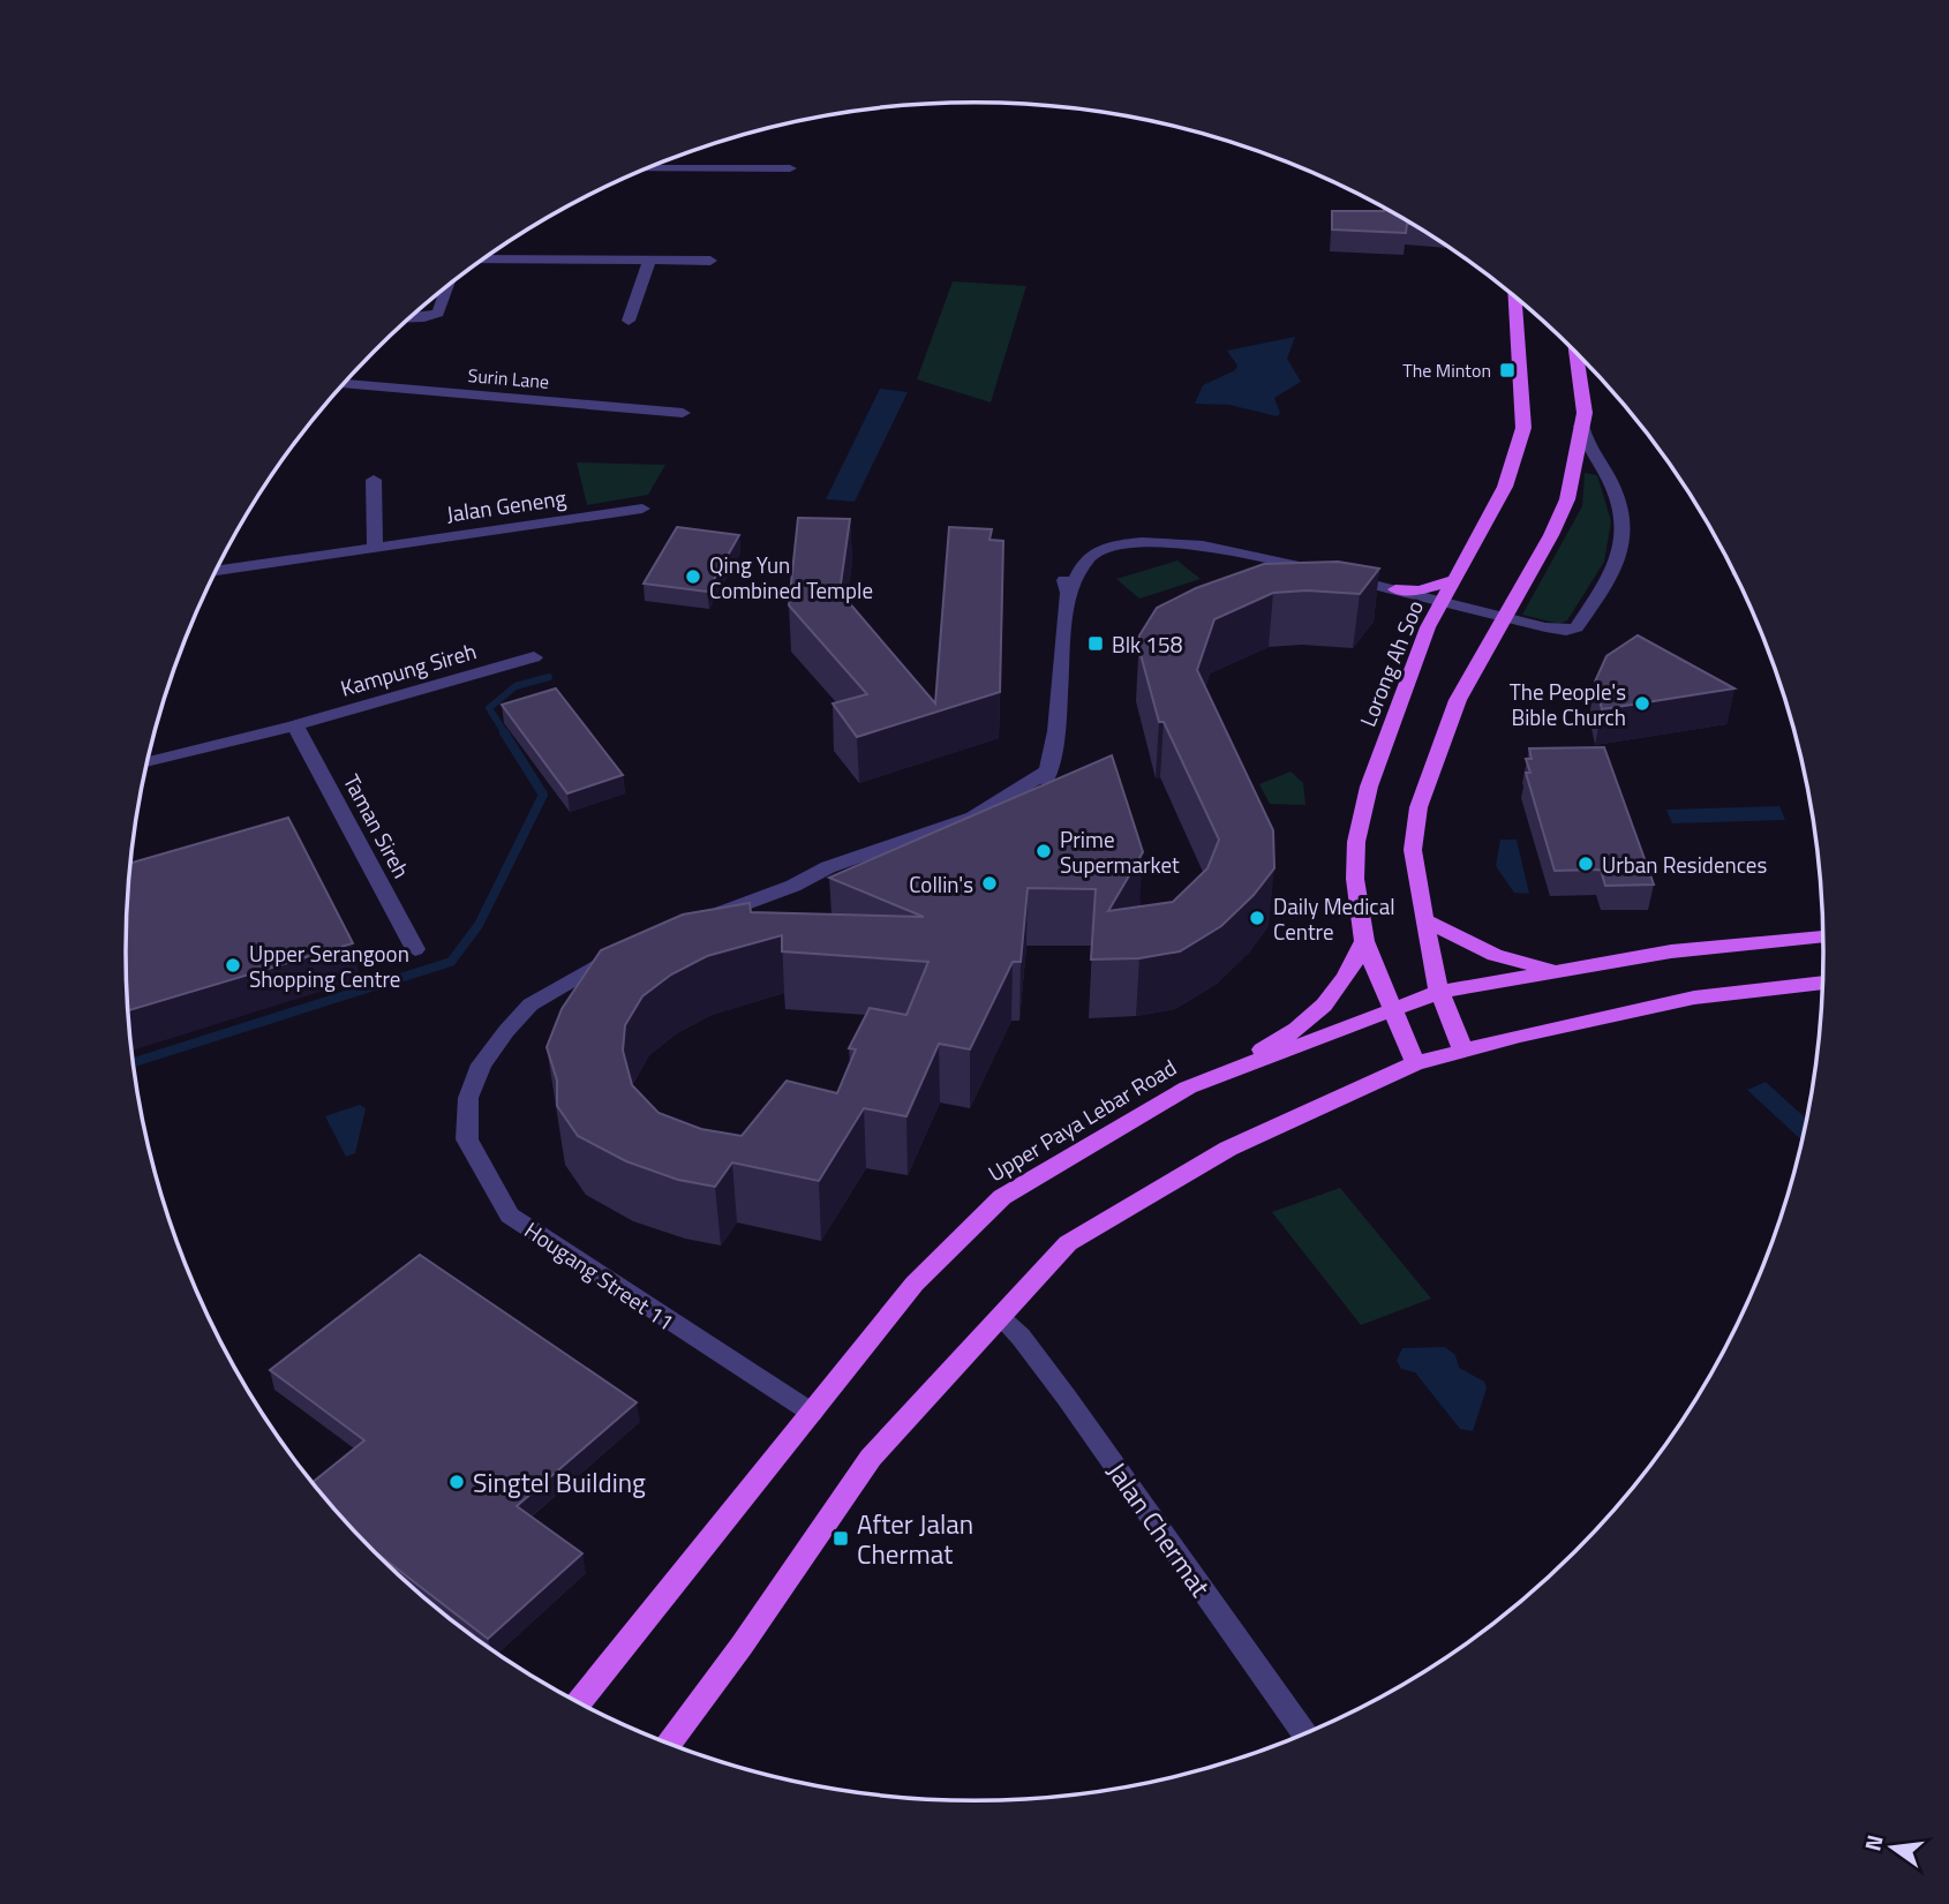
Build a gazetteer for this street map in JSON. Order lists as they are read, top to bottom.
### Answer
{
  "streets": {
    "main road": ["Lorong Ah Soo", "Upper Paya Lebar Road"],
    "street": [
      "Surin Lane",
      "Jalan Geneng",
      "Kampung Sireh",
      "Taman Sireh",
      "Hougang Street 11",
      "Jalan Chermat"
    ]
  },
  "crossings": [
    ["Lorong Ah Soo", "Upper Paya Lebar Road"],
    ["Kampung Sireh", "Taman Sireh"],
    ["Upper Paya Lebar Road", "Hougang Street 11"]
  ],
  "places": {
    "transit": ["The Minton", "Blk 158", "After Jalan Chermat"],
    "other": [
      "Qing Yun Combined Temple",
      "The People's Bible Church",
      "Prime Supermarket",
      "Urban Residences",
      "Collin's",
      "Daily Medical Centre",
      "Upper Serangoon Shopping Centre",
      "Singtel Building"
    ]
  },
  "north": "left"
}
